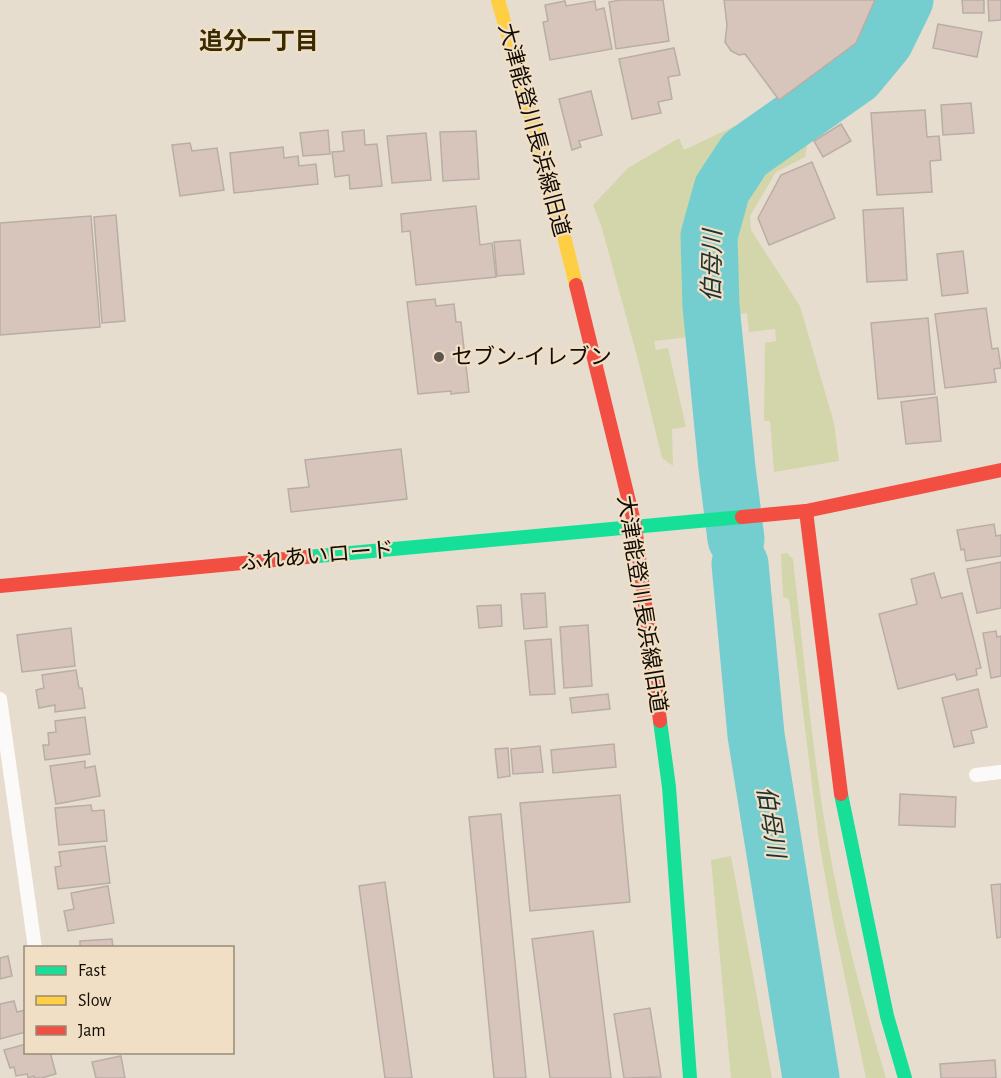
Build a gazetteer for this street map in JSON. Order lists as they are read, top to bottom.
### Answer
{
  "streets": {
    "street": ["大津能登川長浜線旧道", "ふれあいロード"]
  },
  "crossings": [
    ["大津能登川長浜線旧道", "ふれあいロード"]
  ],
  "districts": ["追分一丁目"],
  "water": ["伯母川"],
  "places": ["セブン-イレブン"],
  "legend": ["Fast", "Slow", "Jam"]
}
